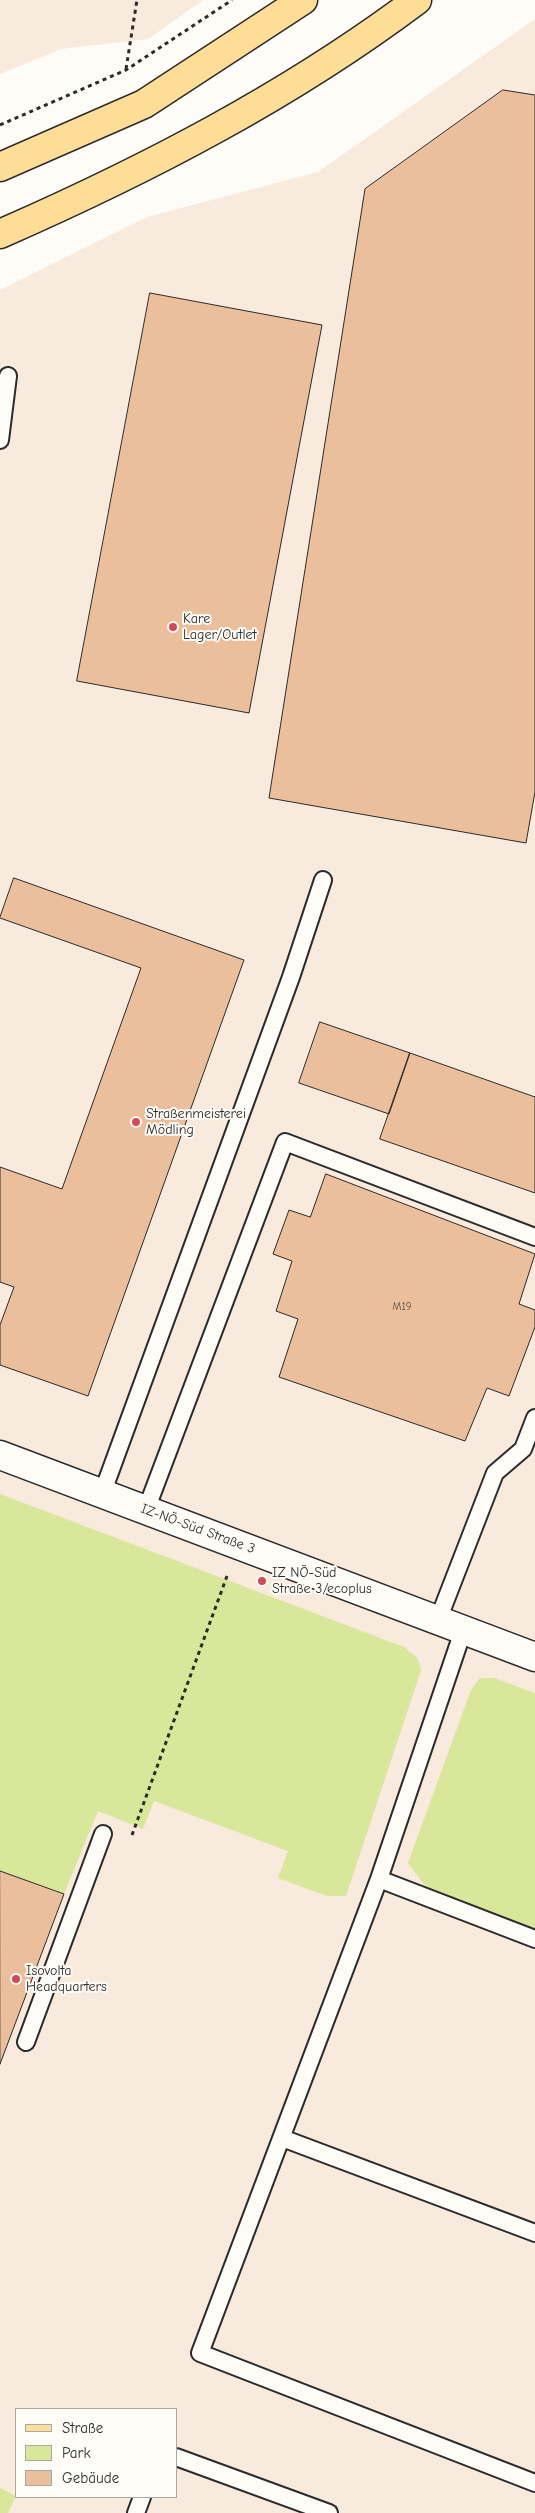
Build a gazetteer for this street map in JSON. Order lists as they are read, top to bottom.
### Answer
{
  "streets": {
    "street": ["IZ-NÖ-Süd Straße 3"]
  },
  "places": [
    "Kare Lager/Outlet",
    "Straßenmeisterei Mödling",
    "IZ NÖ-Süd Straße 3/ecoplus",
    "Isovolta Headquarters"
  ],
  "house_numbers": ["M19"],
  "legend": ["Straße", "Park", "Gebäude"]
}
